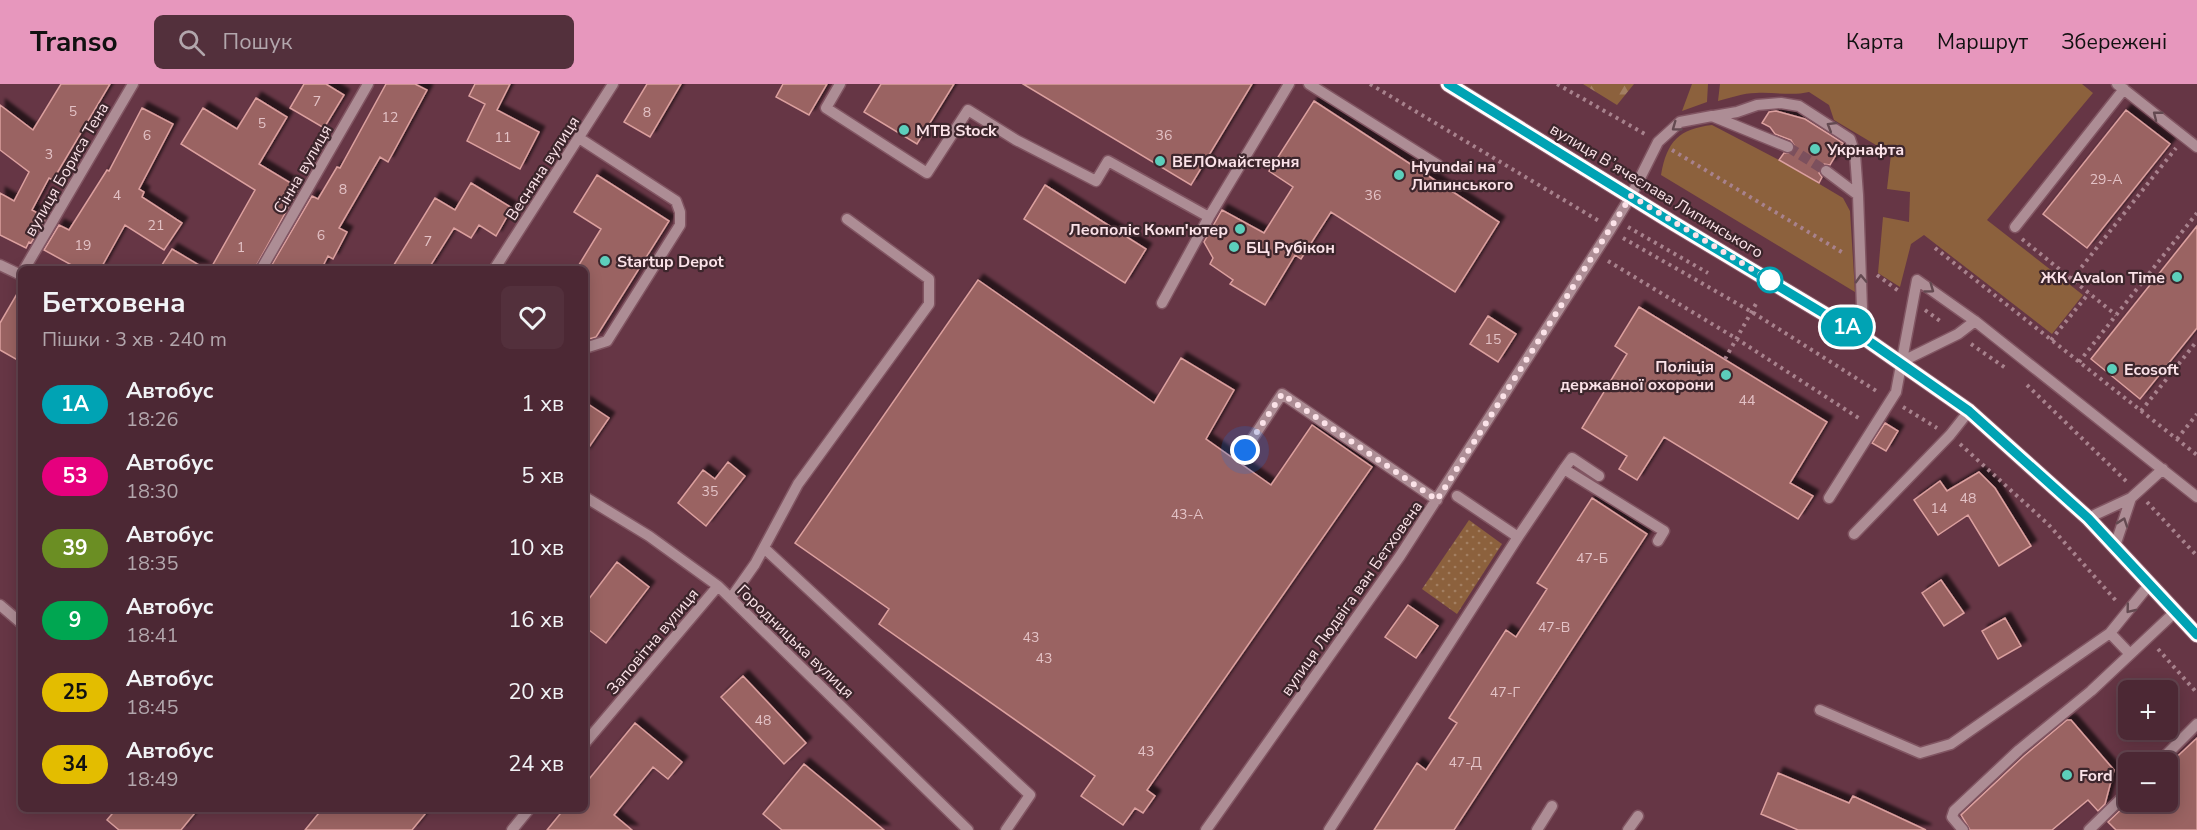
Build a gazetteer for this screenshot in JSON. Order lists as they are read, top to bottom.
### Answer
{
  "streets": {
    "main road": ["вулиця Вʼячеслава Липинського"],
    "street": [
      "Весняна вулиця",
      "вулиця Бориса Тена",
      "Сінна вулиця",
      "вулиця Людвіга ван Бетховена",
      "Заповітна вулиця",
      "Городницька вулиця"
    ]
  },
  "crossings": [
    ["вулиця Вʼячеслава Липинського", "вулиця Людвіга ван Бетховена"],
    ["Заповітна вулиця", "Городницька вулиця"]
  ],
  "places": [
    "MTB Stock",
    "Укрнафта",
    "ВЕЛОмайстерня",
    "Hyundai на Липинського",
    "Леополіс Комп'ютер",
    "БЦ Рубікон",
    "Startup Depot",
    "ЖК Avalon Time",
    "Ecosoft",
    "Поліція державної охорони",
    "Ford"
  ],
  "lines": ["bus line 1А"],
  "house_numbers": [
    "7",
    "5",
    "8",
    "12",
    "5",
    "6",
    "36",
    "11",
    "3",
    "29-A",
    "8",
    "4",
    "36",
    "21",
    "6",
    "7",
    "19",
    "1",
    "15",
    "44",
    "35",
    "48",
    "14",
    "43-А",
    "47-Б",
    "47-В",
    "43",
    "43",
    "47-Г",
    "48",
    "43",
    "47-Д"
  ],
  "page": {
    "header": "Transo",
    "search": "Пошук",
    "nav": ["Карта", "Маршрут", "Збережені"],
    "on_map": "1А",
    "heading": ["Бетховена", "Пішки · 3 хв · 240 m"],
    "list": [
      {
        "mark": "1А",
        "name": "Автобус",
        "note": "18:26",
        "value": "1 хв"
      },
      {
        "mark": "53",
        "name": "Автобус",
        "note": "18:30",
        "value": "5 хв"
      },
      {
        "mark": "39",
        "name": "Автобус",
        "note": "18:35",
        "value": "10 хв"
      },
      {
        "mark": "9",
        "name": "Автобус",
        "note": "18:41",
        "value": "16 хв"
      },
      {
        "mark": "25",
        "name": "Автобус",
        "note": "18:45",
        "value": "20 хв"
      },
      {
        "mark": "34",
        "name": "Автобус",
        "note": "18:49",
        "value": "24 хв"
      }
    ],
    "map_buttons": ["+", "−"]
  }
}
